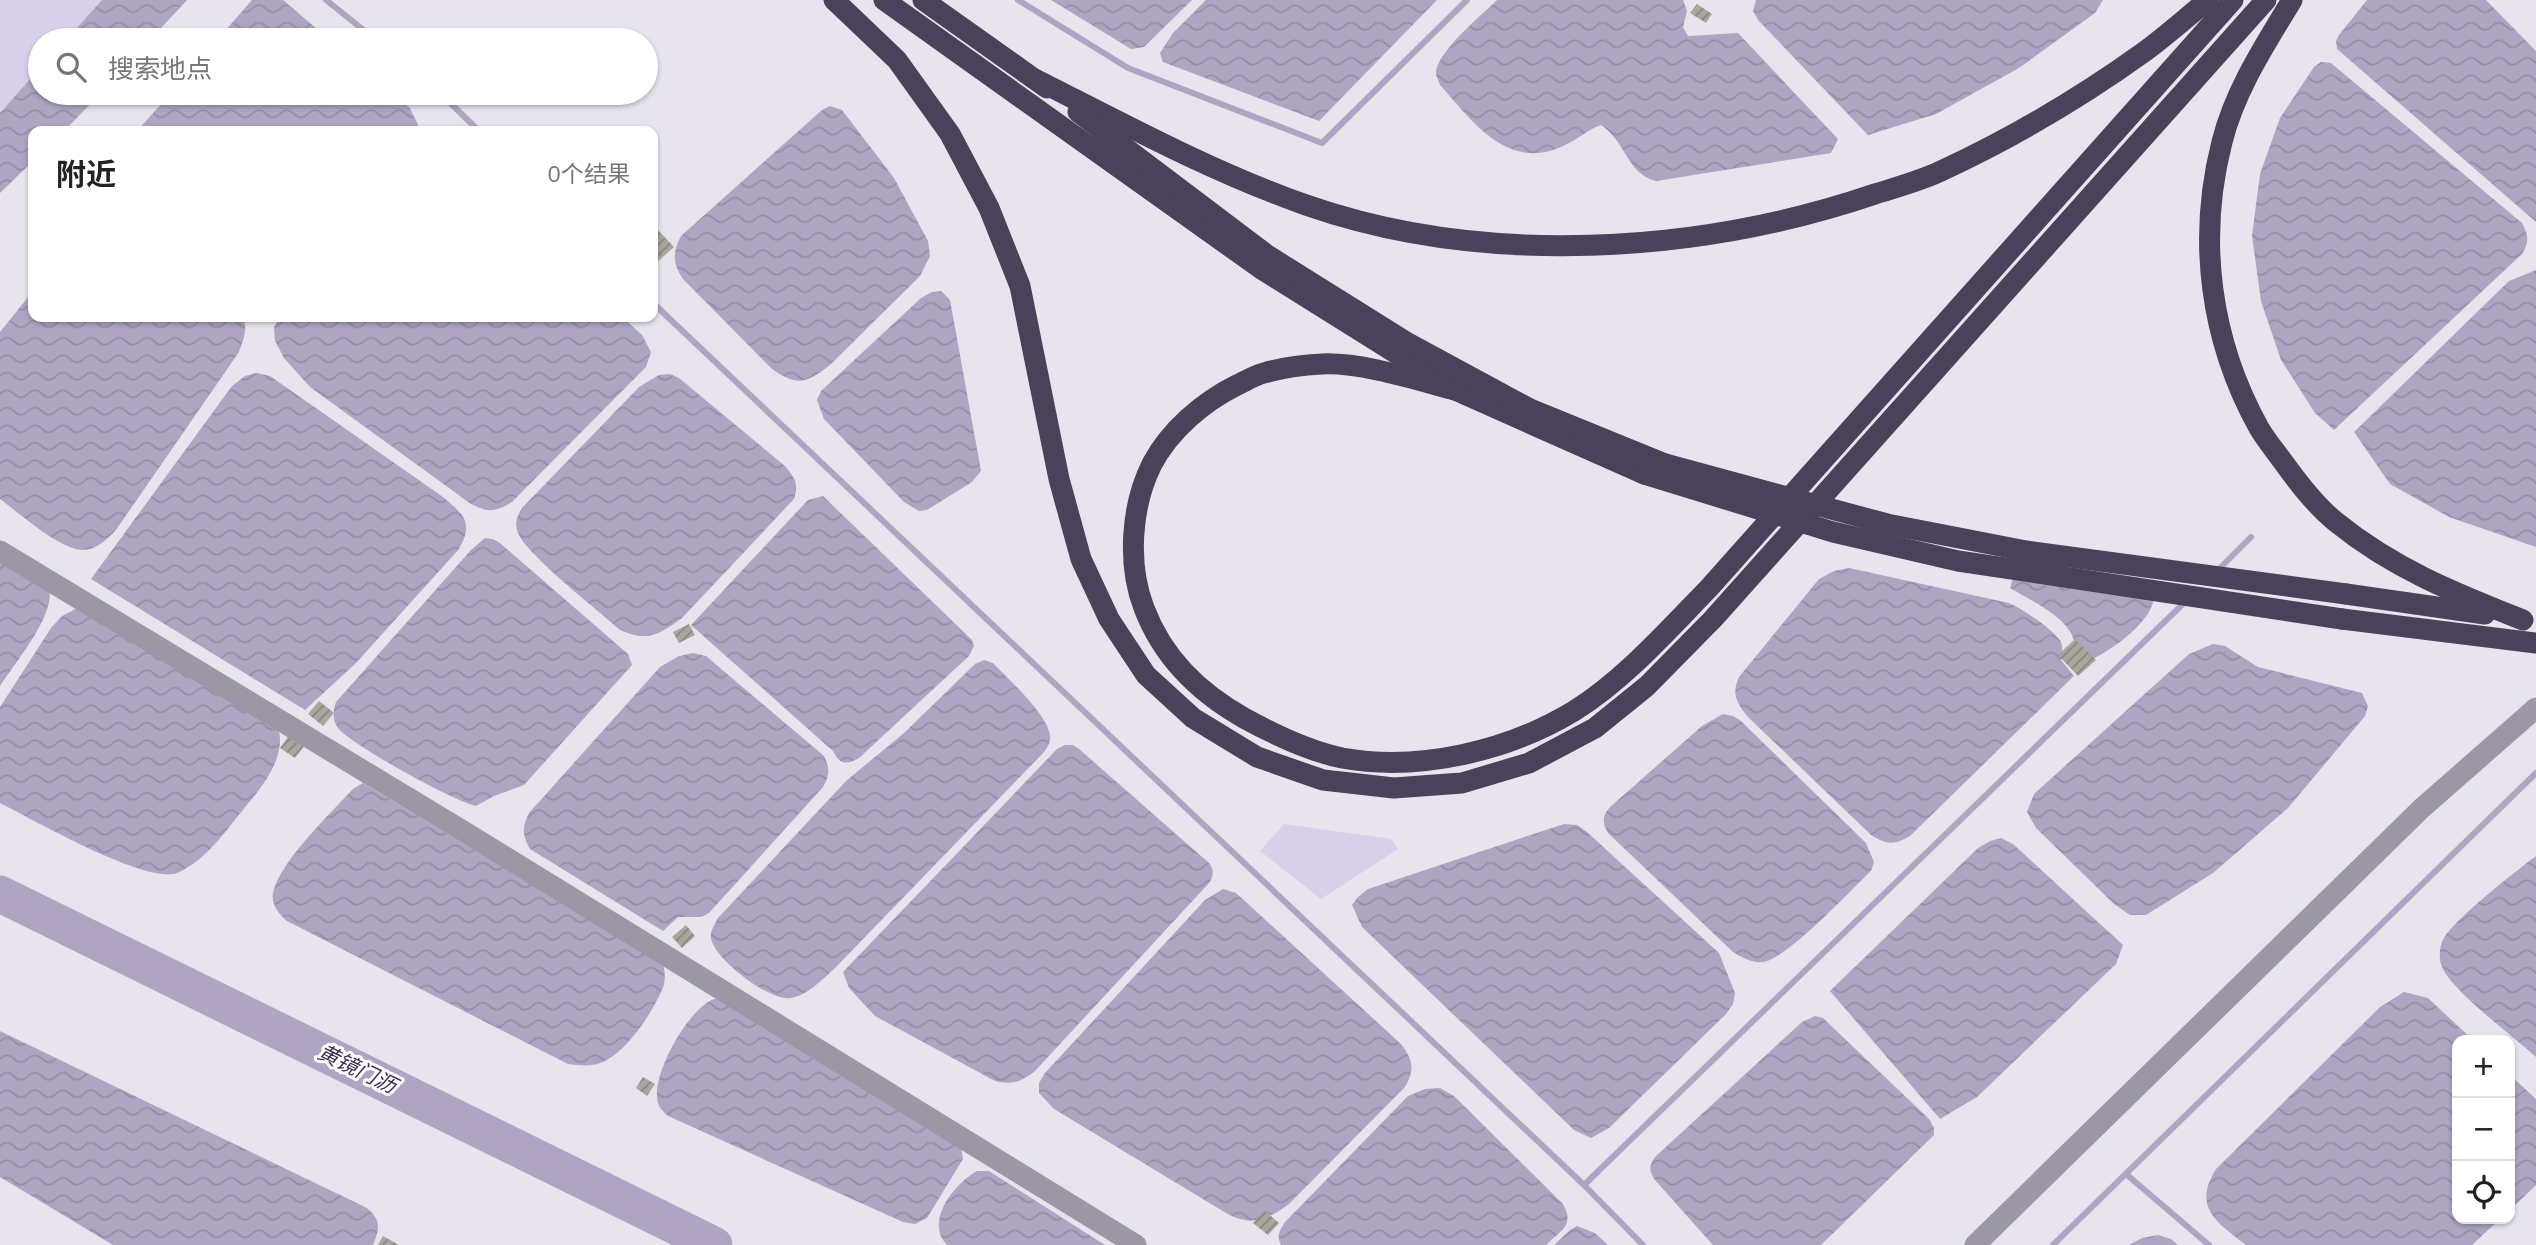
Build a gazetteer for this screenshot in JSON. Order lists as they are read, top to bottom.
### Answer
{
  "water": ["黄镜门沥"],
  "page": {
    "search": "搜索地点",
    "heading": ["附近", "0个结果"],
    "map_buttons": ["+", "−"]
  }
}
